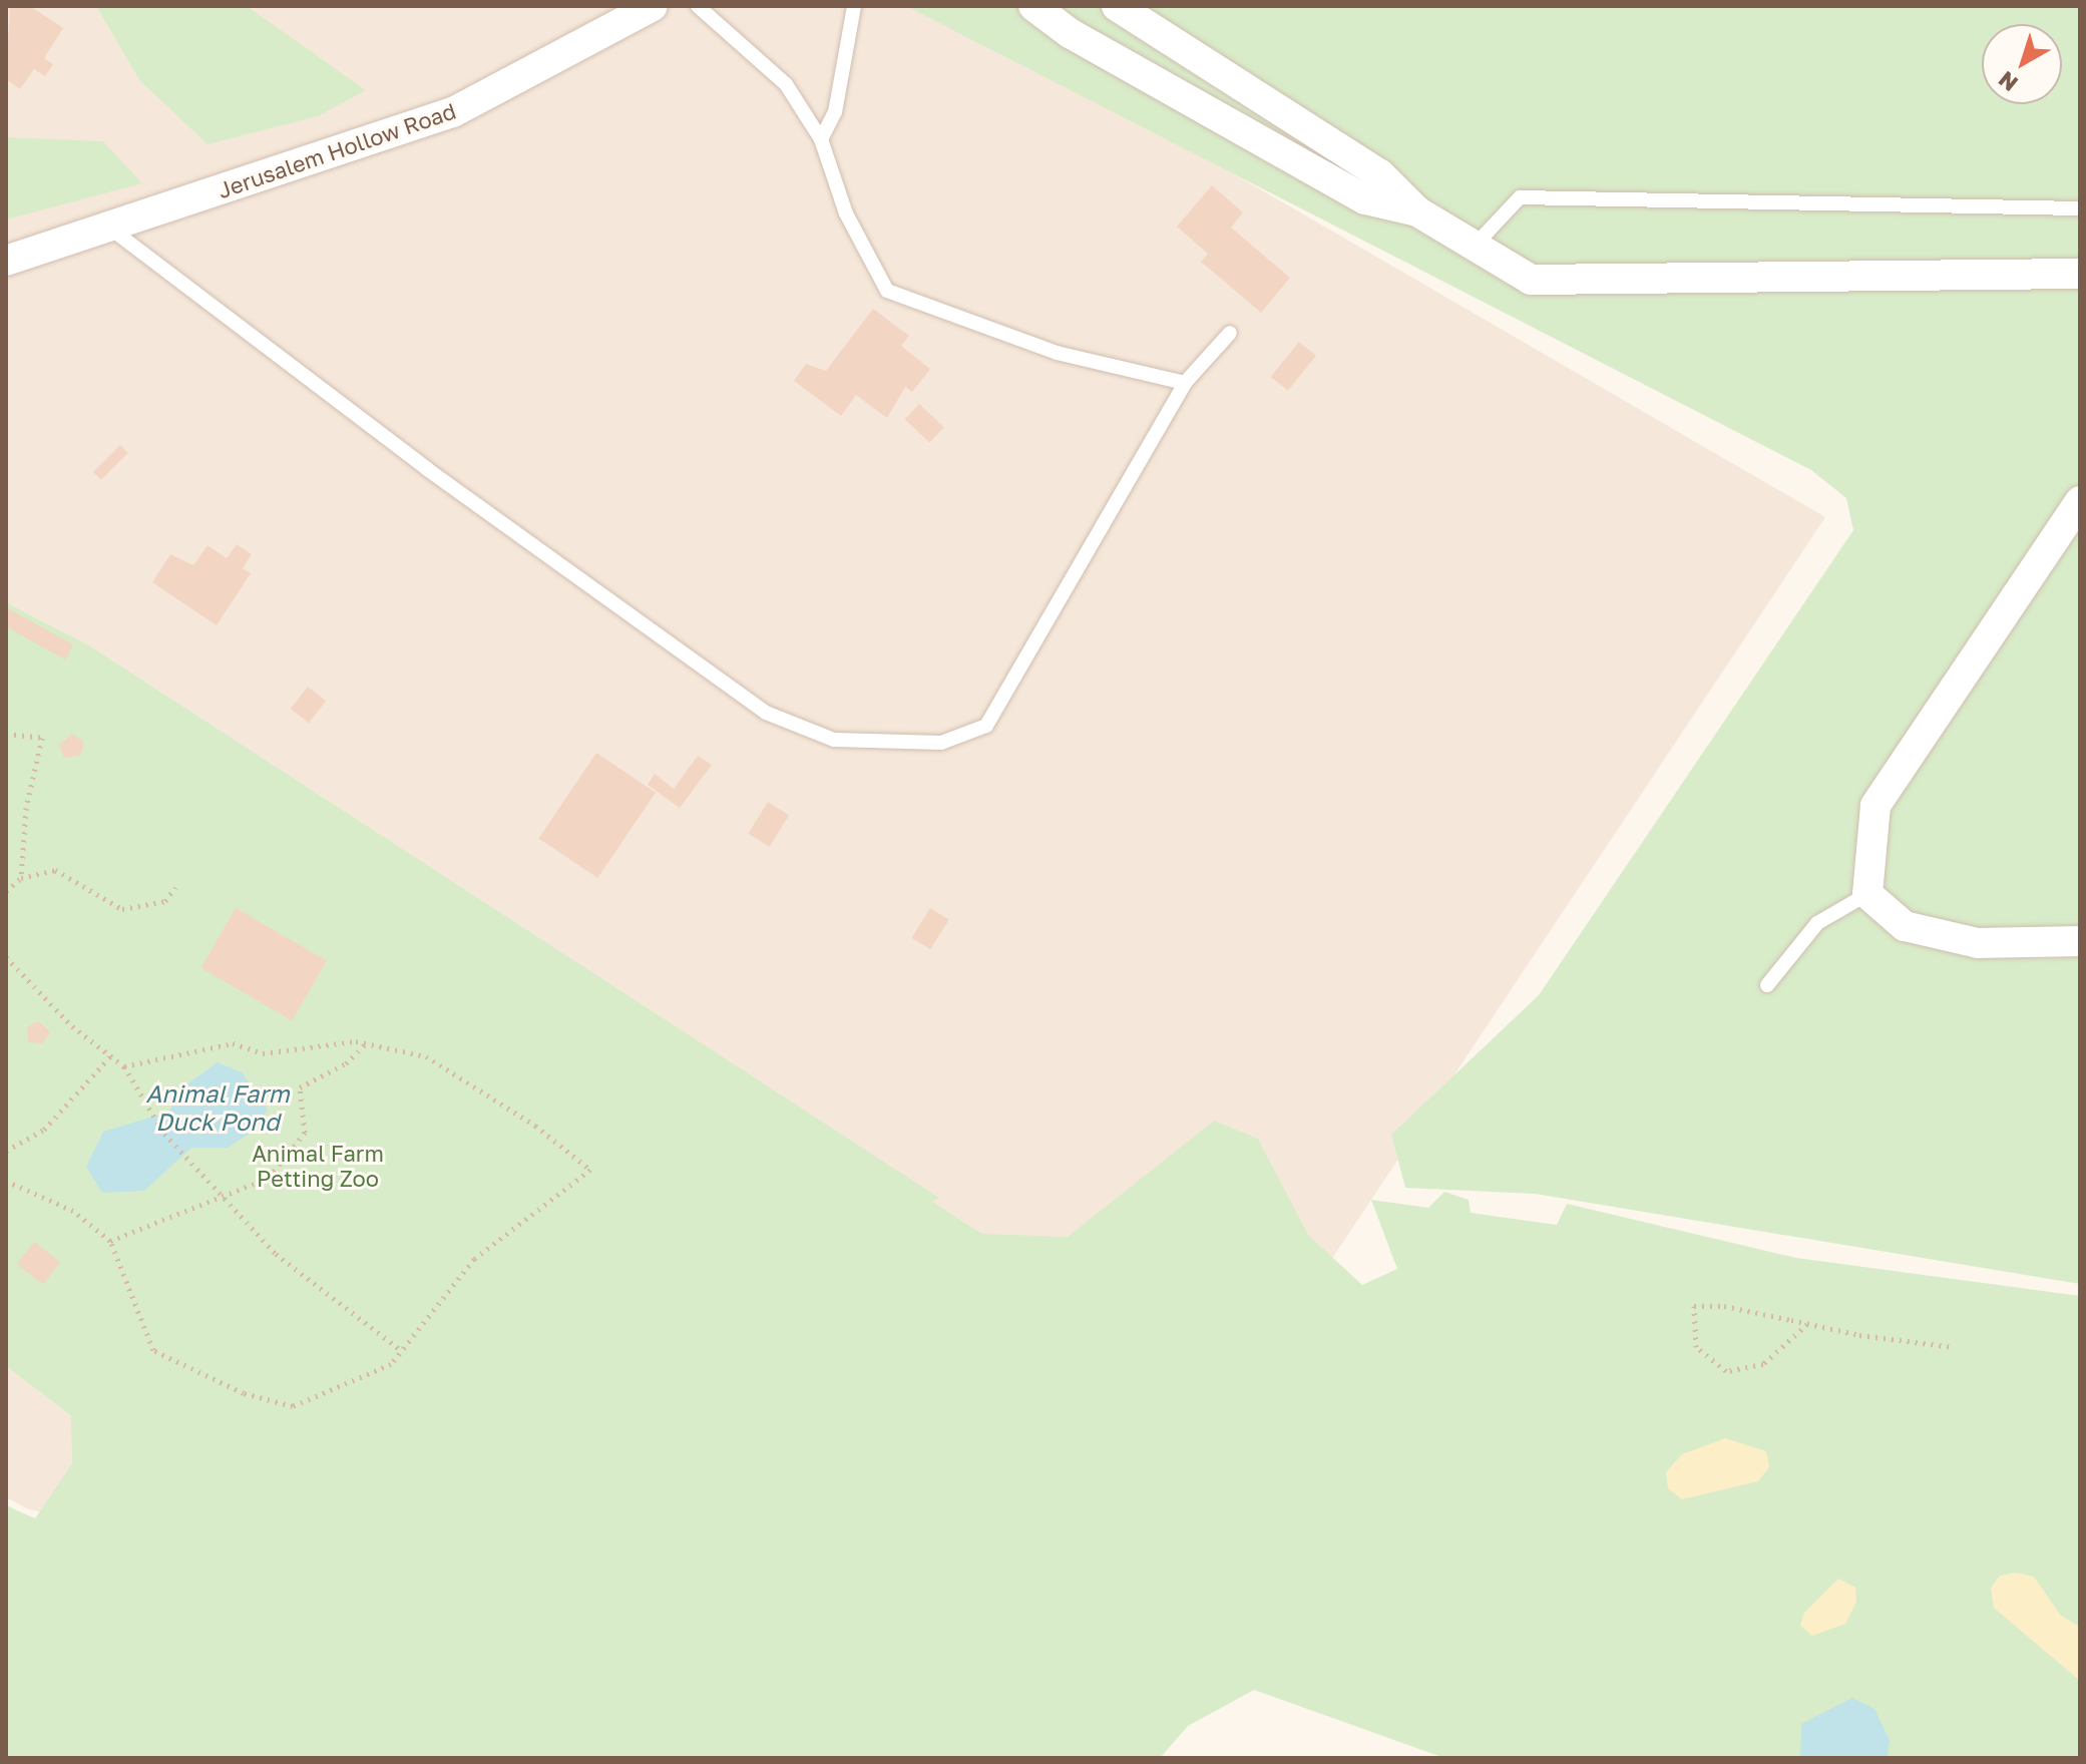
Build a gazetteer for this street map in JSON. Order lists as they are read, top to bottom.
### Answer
{
  "streets": {
    "street": ["Jerusalem Hollow Road"]
  },
  "water": ["Animal Farm Duck Pond"],
  "parks": ["Animal Farm Petting Zoo"],
  "north": "bottom left"
}
